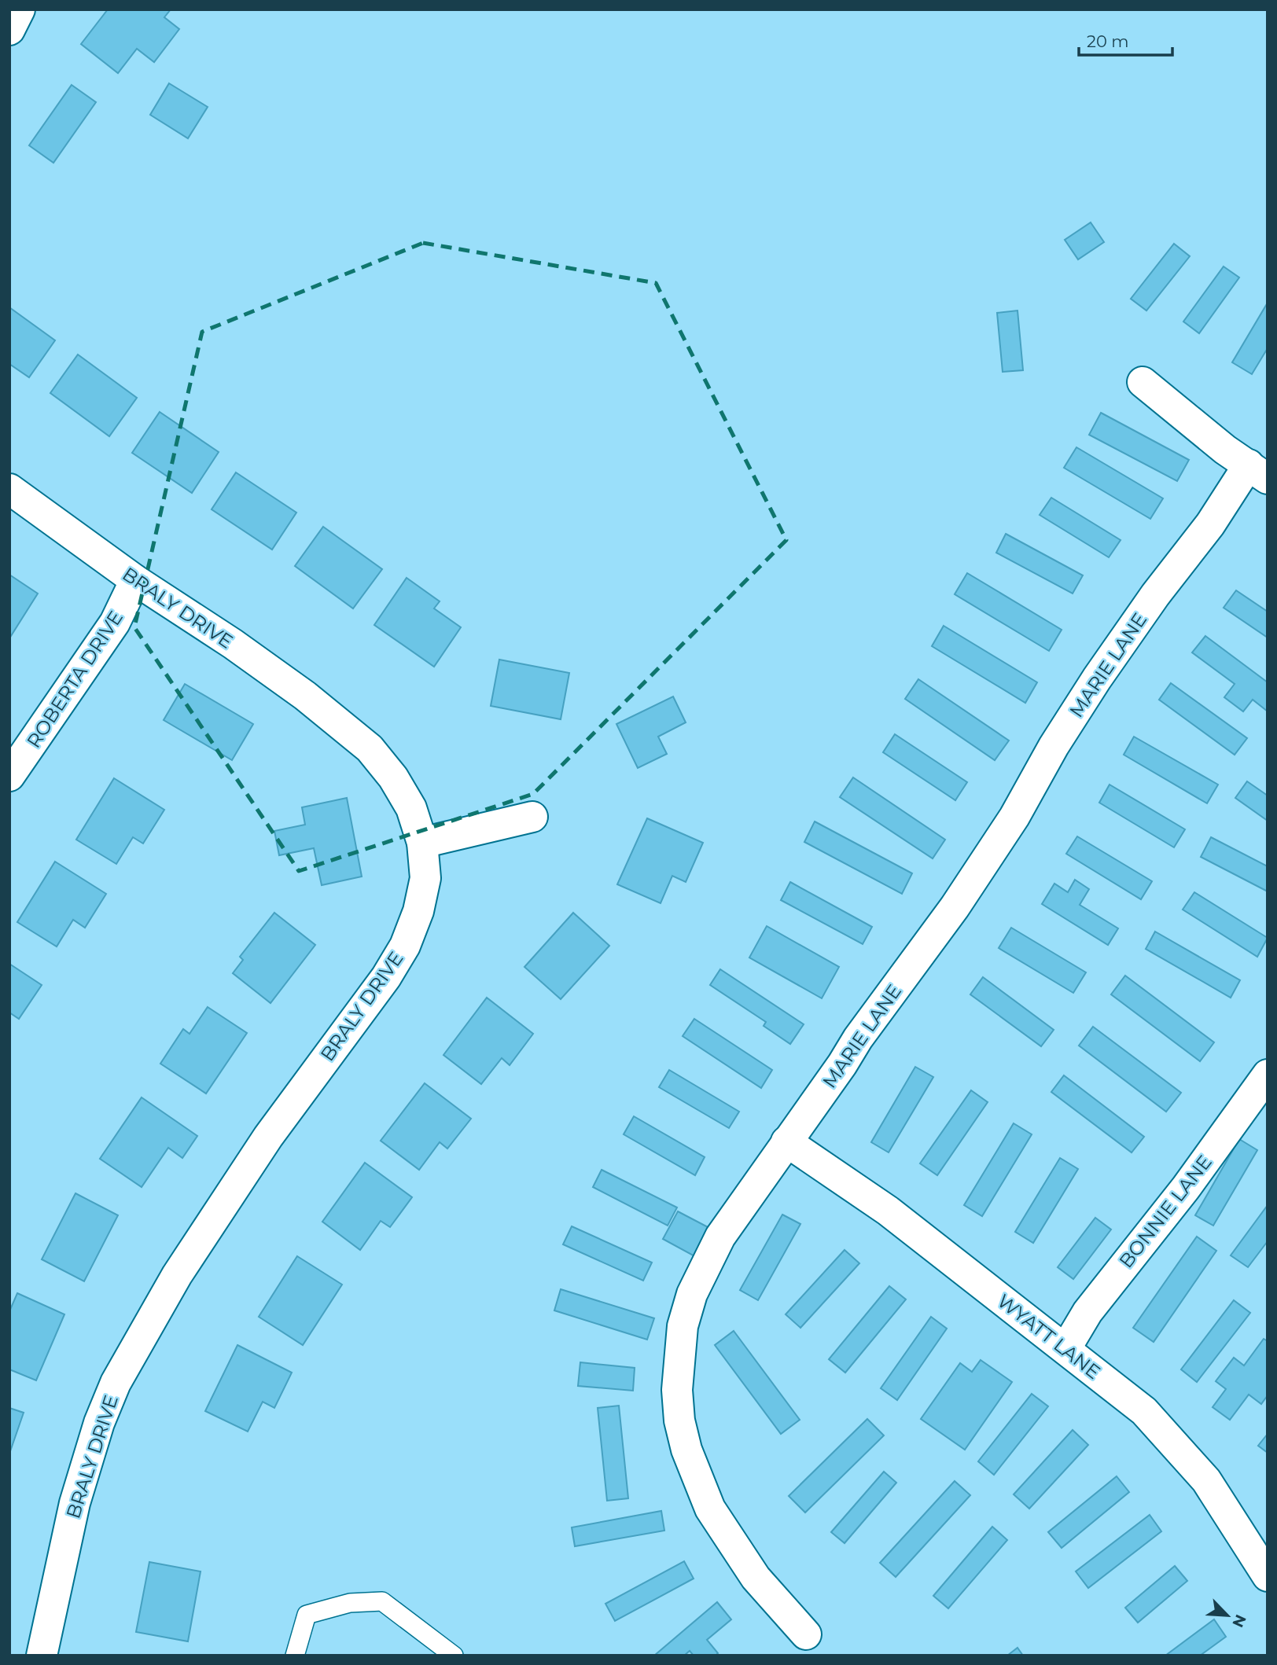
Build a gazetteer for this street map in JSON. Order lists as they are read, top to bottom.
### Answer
{
  "streets": {
    "street": [
      "BRALY DRIVE",
      "MARIE LANE",
      "ROBERTA DRIVE",
      "BONNIE LANE",
      "WYATT LANE"
    ]
  },
  "crossings": [
    ["BRALY DRIVE", "ROBERTA DRIVE"],
    ["MARIE LANE", "WYATT LANE"],
    ["BONNIE LANE", "WYATT LANE"]
  ],
  "scale_bar": "20 m",
  "north": "bottom right"
}
